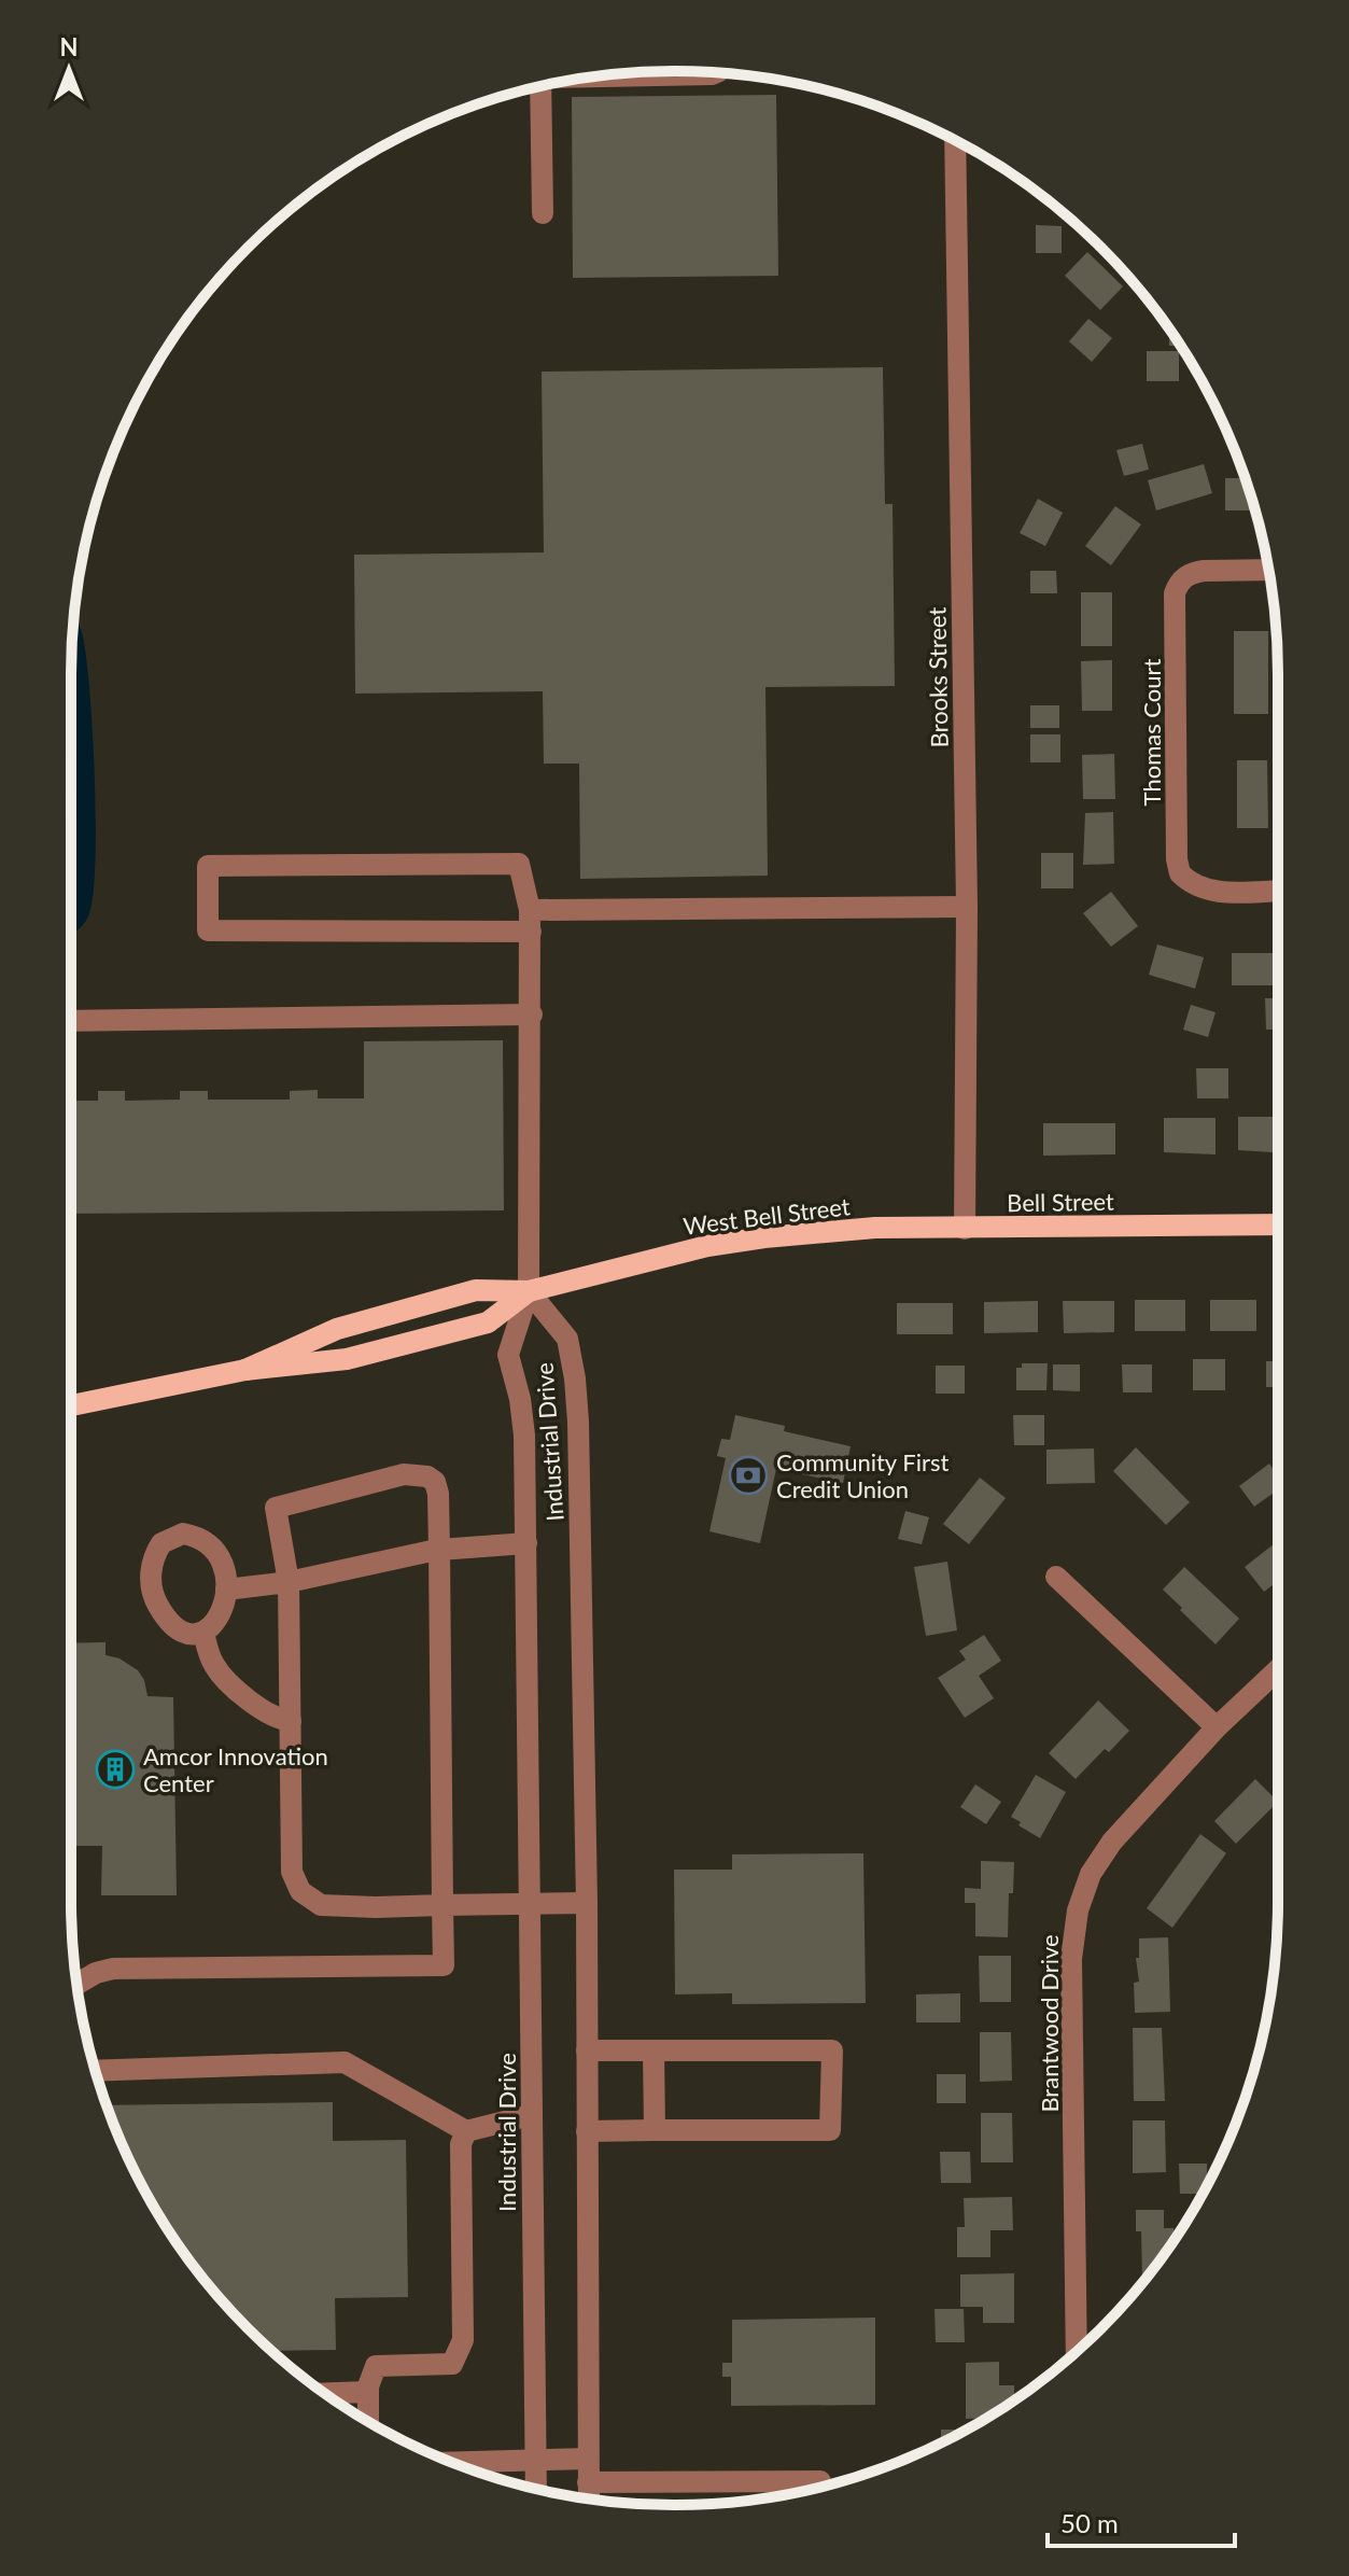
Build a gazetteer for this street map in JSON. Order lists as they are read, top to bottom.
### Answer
{
  "streets": {
    "main road": ["Bell Street", "West Bell Street"],
    "street": [
      "Brooks Street",
      "Thomas Court",
      "Industrial Drive",
      "Brantwood Drive"
    ]
  },
  "crossings": [
    ["Brooks Street", "Bell Street"],
    ["Brooks Street", "West Bell Street"],
    ["Bell Street", "West Bell Street"],
    ["West Bell Street", "Industrial Drive"]
  ],
  "places": {
    "bank": ["Community First Credit Union"],
    "building": ["Amcor Innovation Center"]
  },
  "scale_bar": "50 m",
  "north": "top"
}
